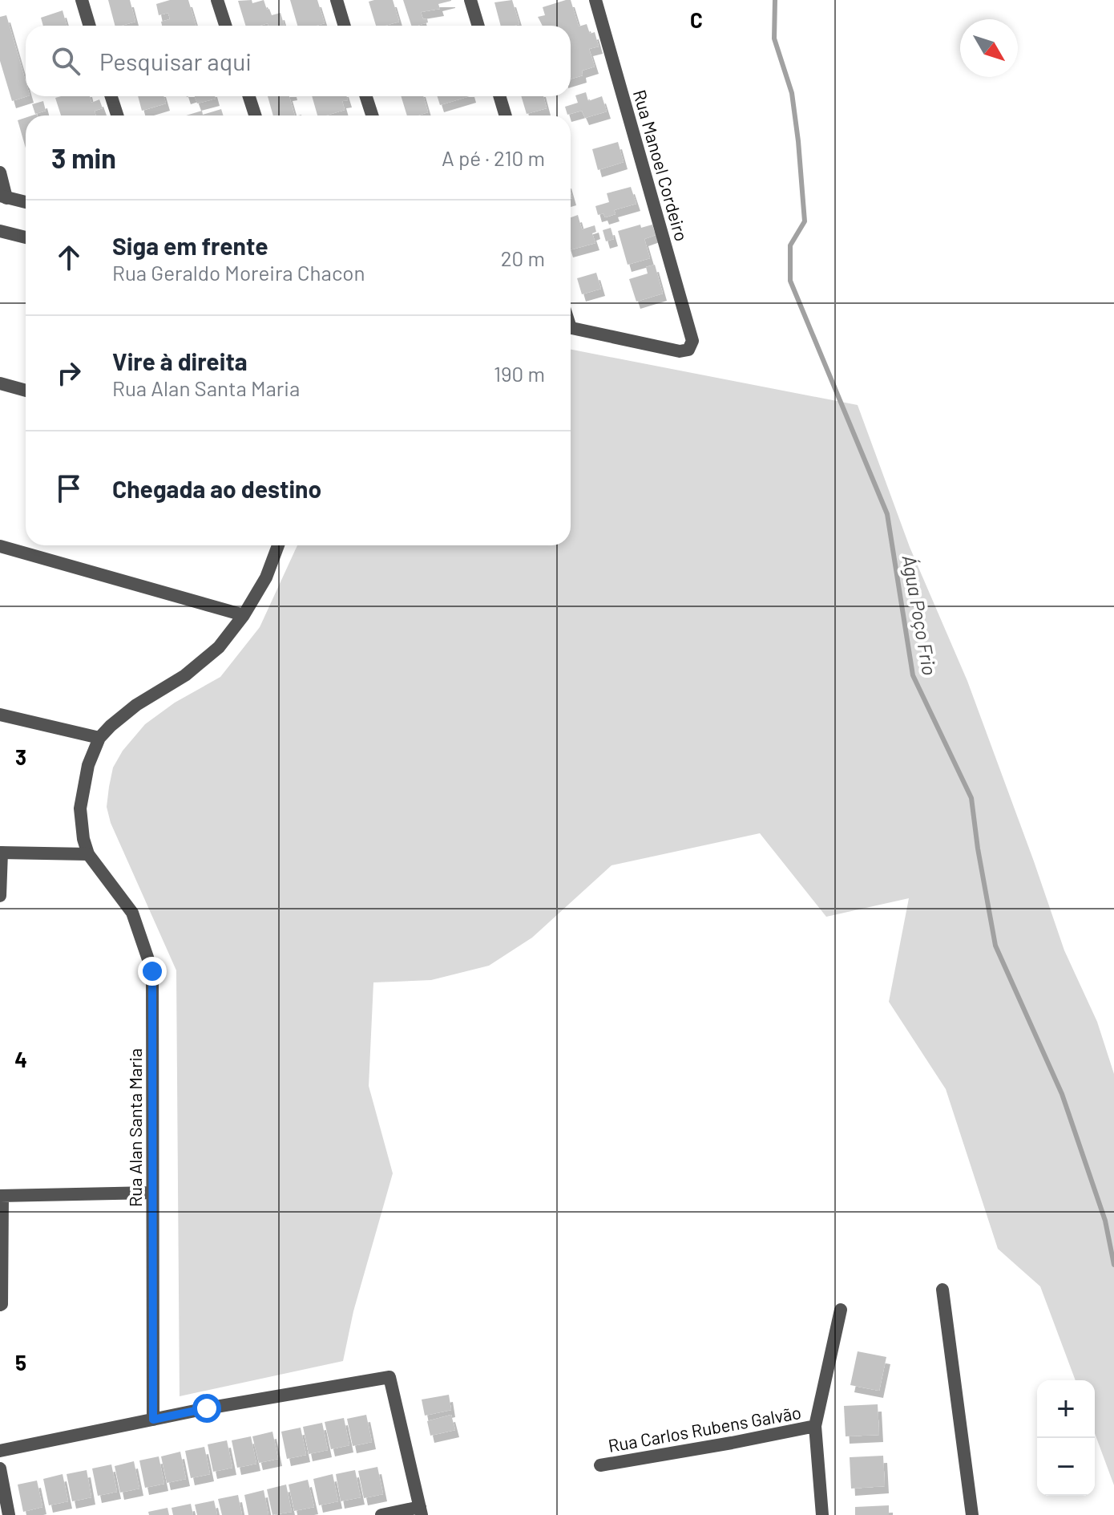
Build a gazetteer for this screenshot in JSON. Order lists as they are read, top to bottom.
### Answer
{
  "streets": {
    "street": ["Rua Manoel Cordeiro", "Rua Alan Santa Maria", "Rua Carlos Rubens Galvão"]
  },
  "water": ["Água Poço Frio"],
  "north": "bottom right",
  "page": {
    "search": "Pesquisar aqui",
    "heading": ["3 min", "A pé · 210 m"],
    "list": [
      ["Siga em frente", "Rua Geraldo Moreira Chacon", "20 m"],
      ["Vire à direita", "Rua Alan Santa Maria", "190 m"],
      "Chegada ao destino"
    ],
    "map_buttons": ["+", "−"]
  },
  "grid": {
    "columns": ["C"],
    "rows": ["3", "4", "5"]
  }
}
